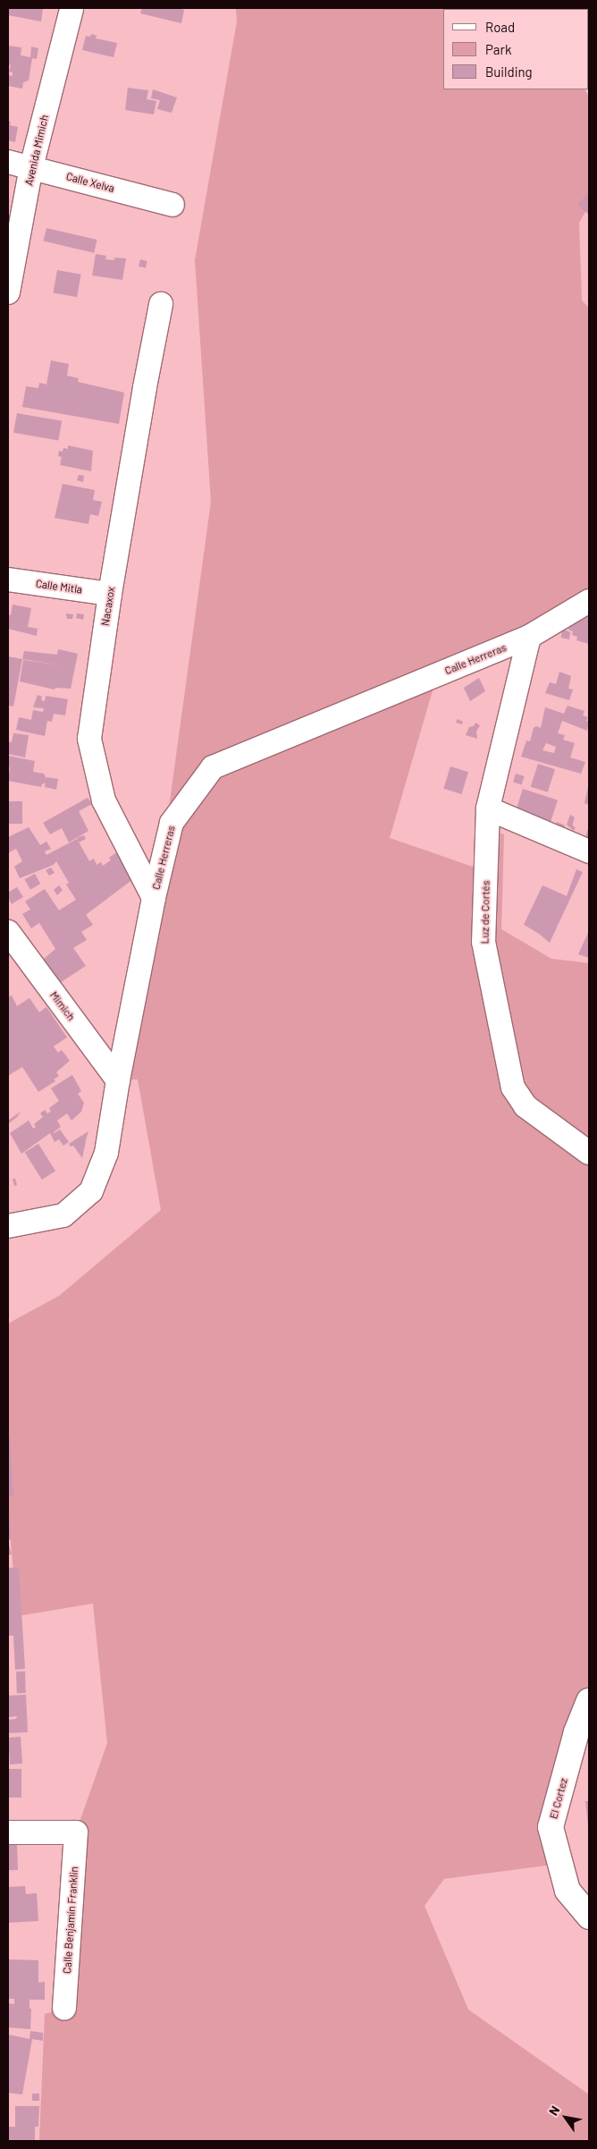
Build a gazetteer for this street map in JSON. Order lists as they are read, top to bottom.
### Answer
{
  "streets": {
    "street": [
      "Avenida Mimich",
      "Calle Xelva",
      "Calle Mitla",
      "Nacaxox",
      "Calle Herreras",
      "Luz de Cortés",
      "Mimich",
      "El Cortez",
      "Calle Benjamín Franklin"
    ]
  },
  "crossings": [
    ["Avenida Mimich", "Calle Xelva"],
    ["Calle Mitla", "Nacaxox"],
    ["Nacaxox", "Calle Herreras"],
    ["Calle Herreras", "Luz de Cortés"],
    ["Calle Herreras", "Mimich"]
  ],
  "legend": ["Road", "Park", "Building"],
  "north": "top left"
}
